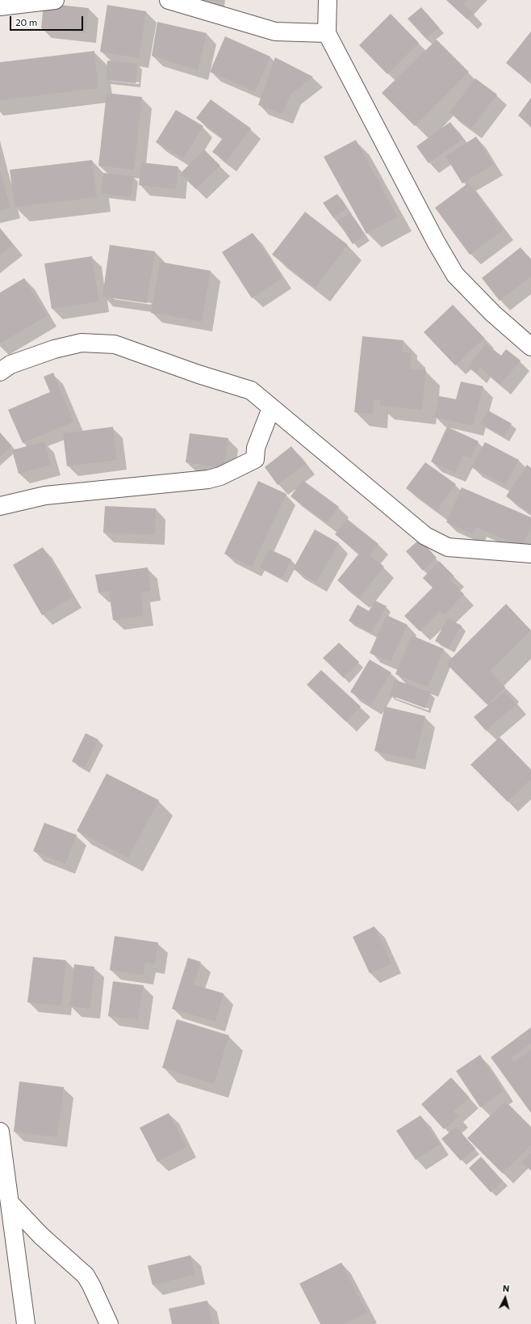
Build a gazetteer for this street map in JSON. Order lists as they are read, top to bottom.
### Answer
{
  "scale_bar": "20 m",
  "north": "top"
}
